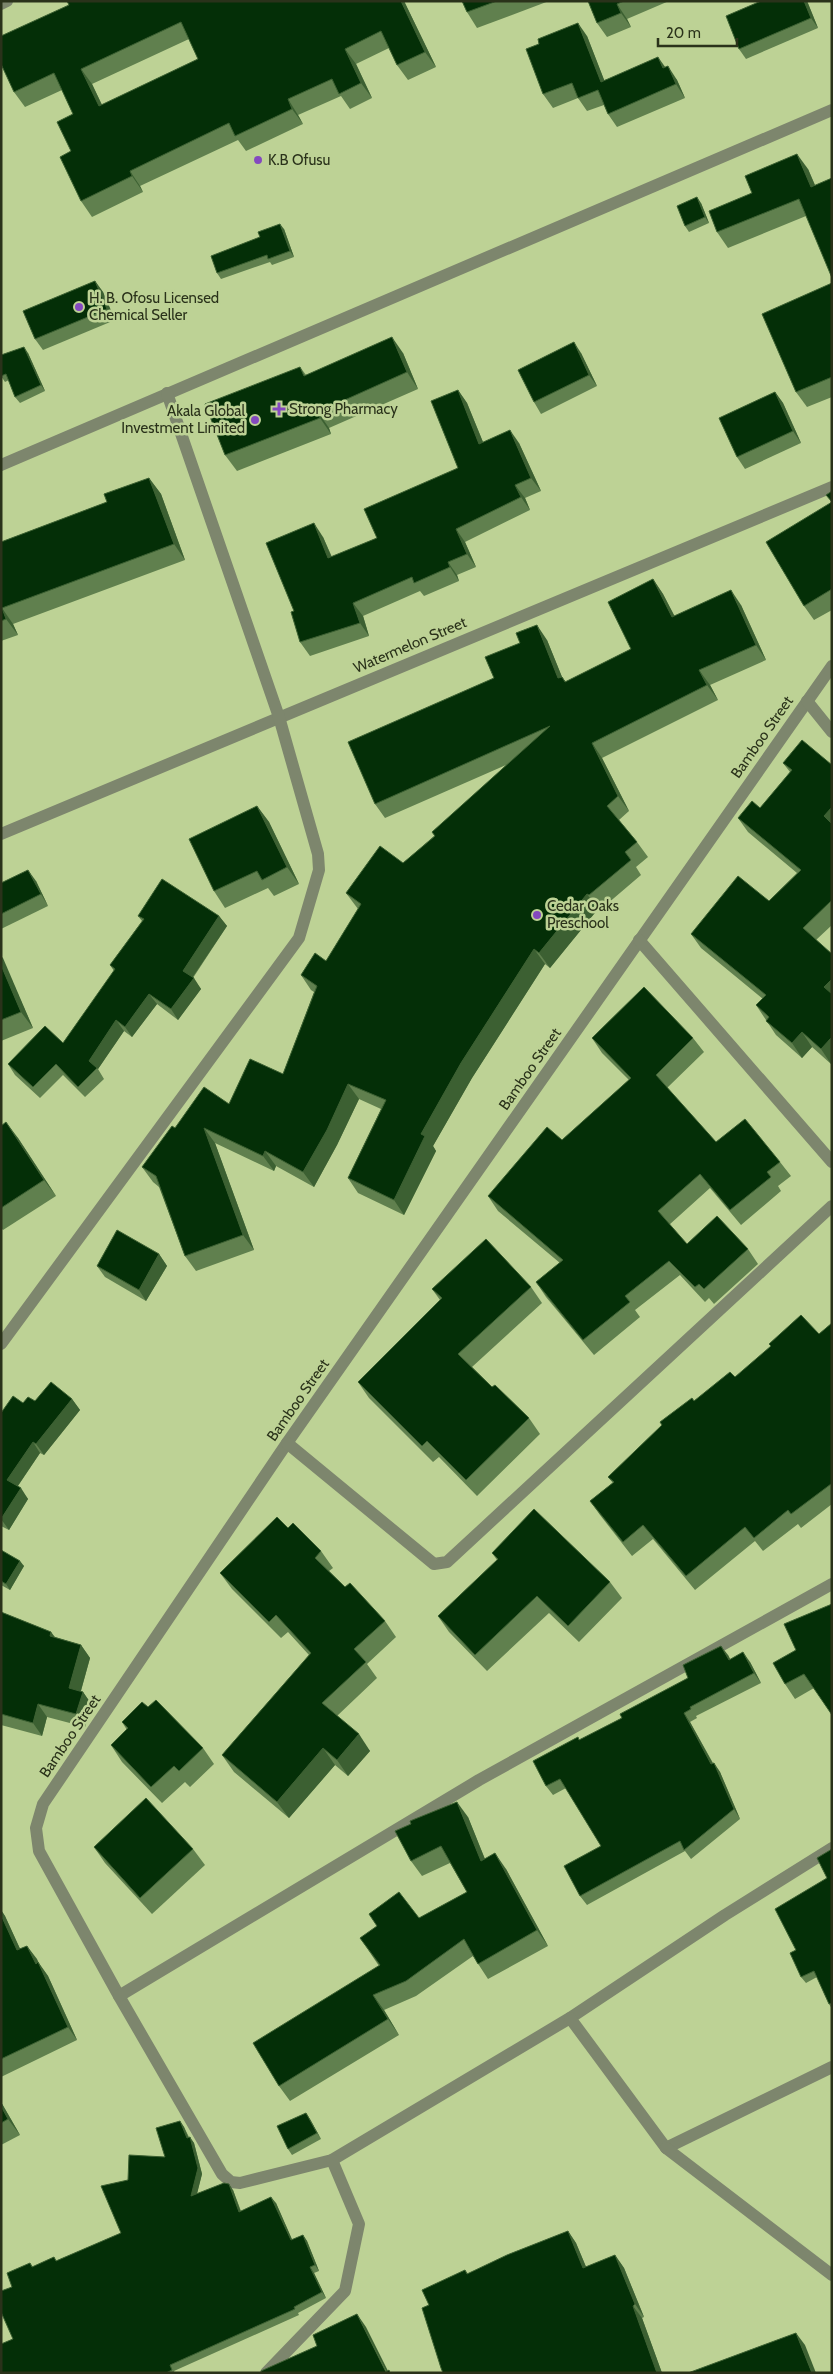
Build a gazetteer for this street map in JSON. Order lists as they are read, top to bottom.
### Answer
{
  "streets": {
    "street": ["Watermelon Street", "Bamboo Street"]
  },
  "places": {
    "other": [
      "K.B Ofusu",
      "H. B. Ofosu Licensed Chemical Seller",
      "Akala Global Investment Limited",
      "Cedar Oaks Preschool"
    ],
    "health": ["Strong Pharmacy"]
  },
  "scale_bar": "20 m"
}
